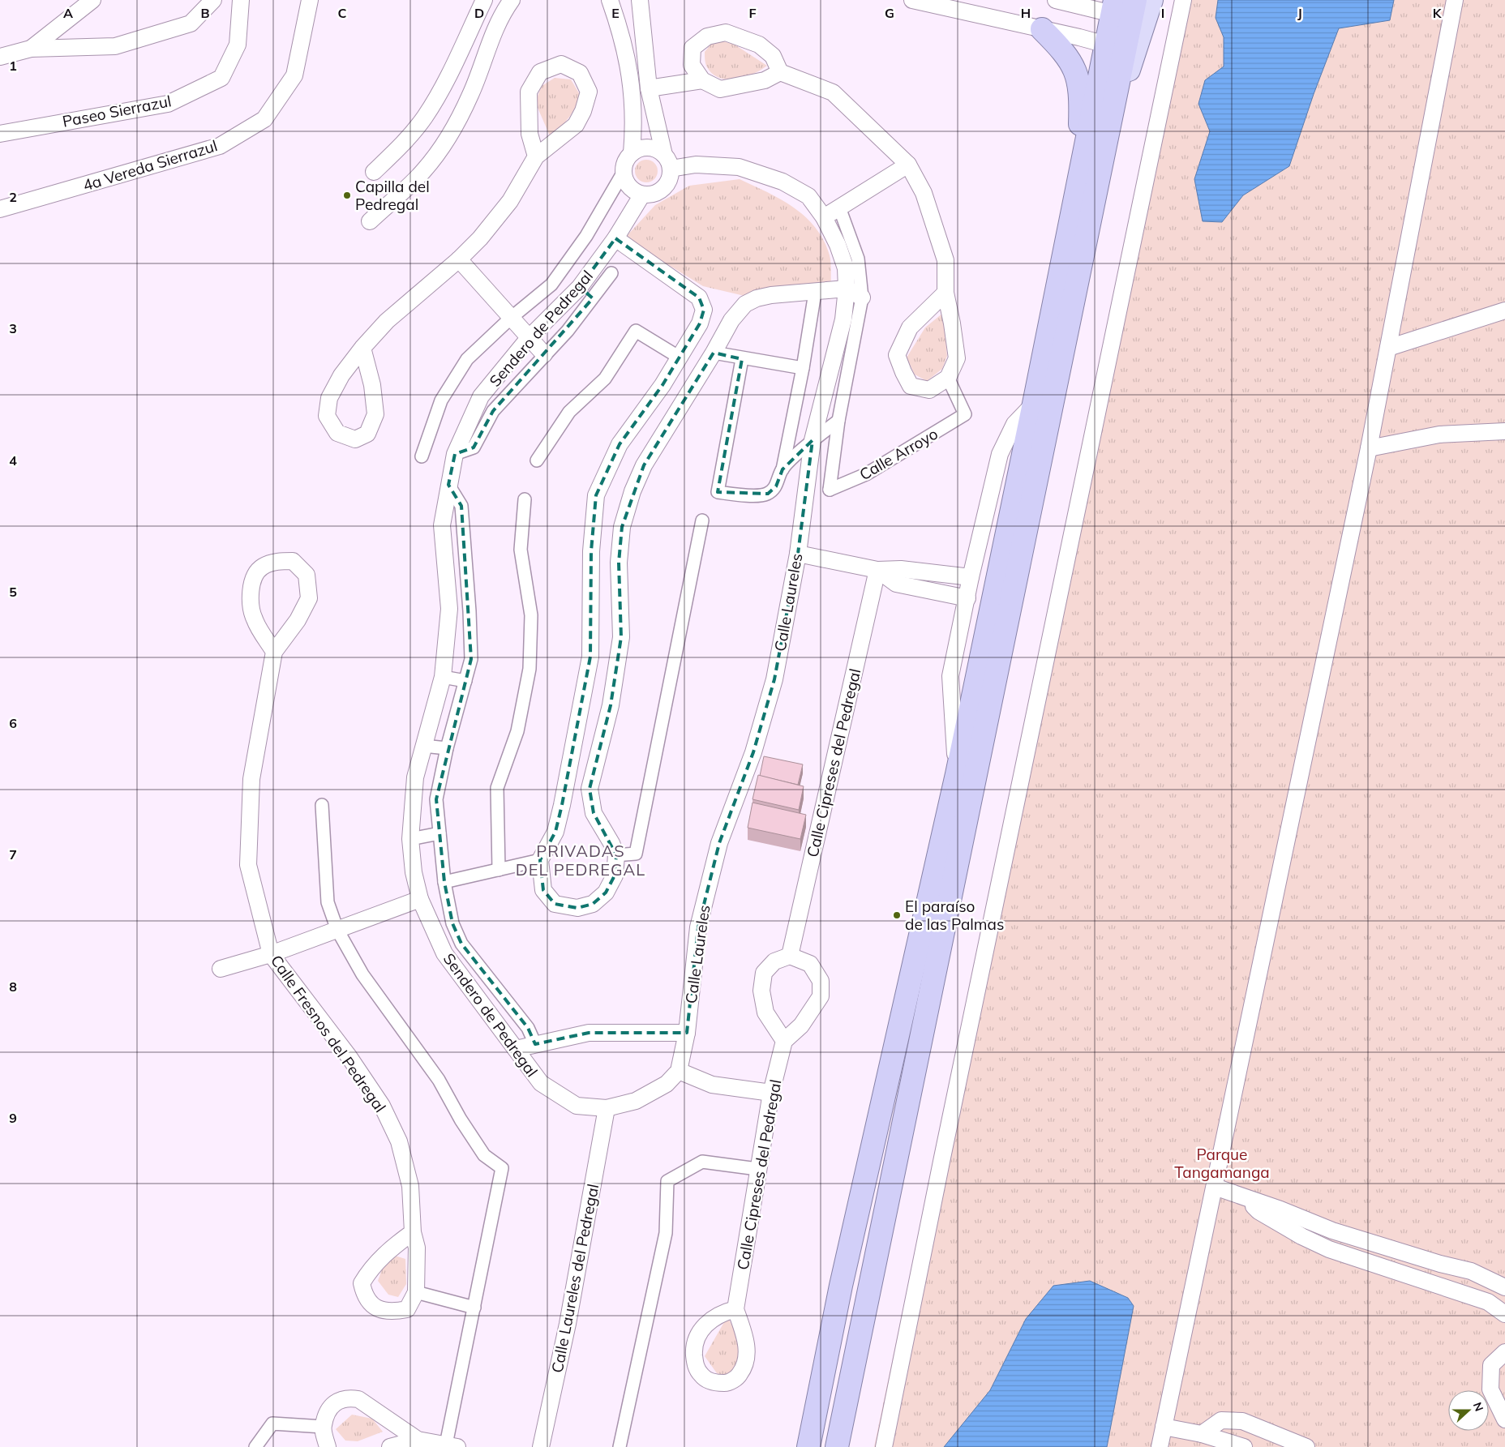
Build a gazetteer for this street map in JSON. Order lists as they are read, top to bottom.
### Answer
{
  "streets": {
    "street": [
      "Paseo Sierrazul",
      "4a Vereda Sierrazul",
      "Sendero de Pedregal",
      "Calle Arroyo",
      "Calle Laureles",
      "Calle Cipreses del Pedregal",
      "Calle Fresnos del Pedregal",
      "Calle Laureles del Pedregal"
    ]
  },
  "crossings": [
    ["Sendero de Pedregal", "Calle Laureles"],
    ["Sendero de Pedregal", "Calle Laureles del Pedregal"]
  ],
  "districts": ["PRIVADAS DEL PEDREGAL"],
  "parks": ["Parque Tangamanga"],
  "places": ["Capilla del Pedregal", "El paraíso de las Palmas"],
  "north": "right",
  "grid": {
    "columns": [
      "A",
      "B",
      "C",
      "D",
      "E",
      "F",
      "G",
      "H",
      "I",
      "J",
      "K"
    ],
    "rows": [
      "1",
      "2",
      "3",
      "4",
      "5",
      "6",
      "7",
      "8",
      "9"
    ]
  }
}
